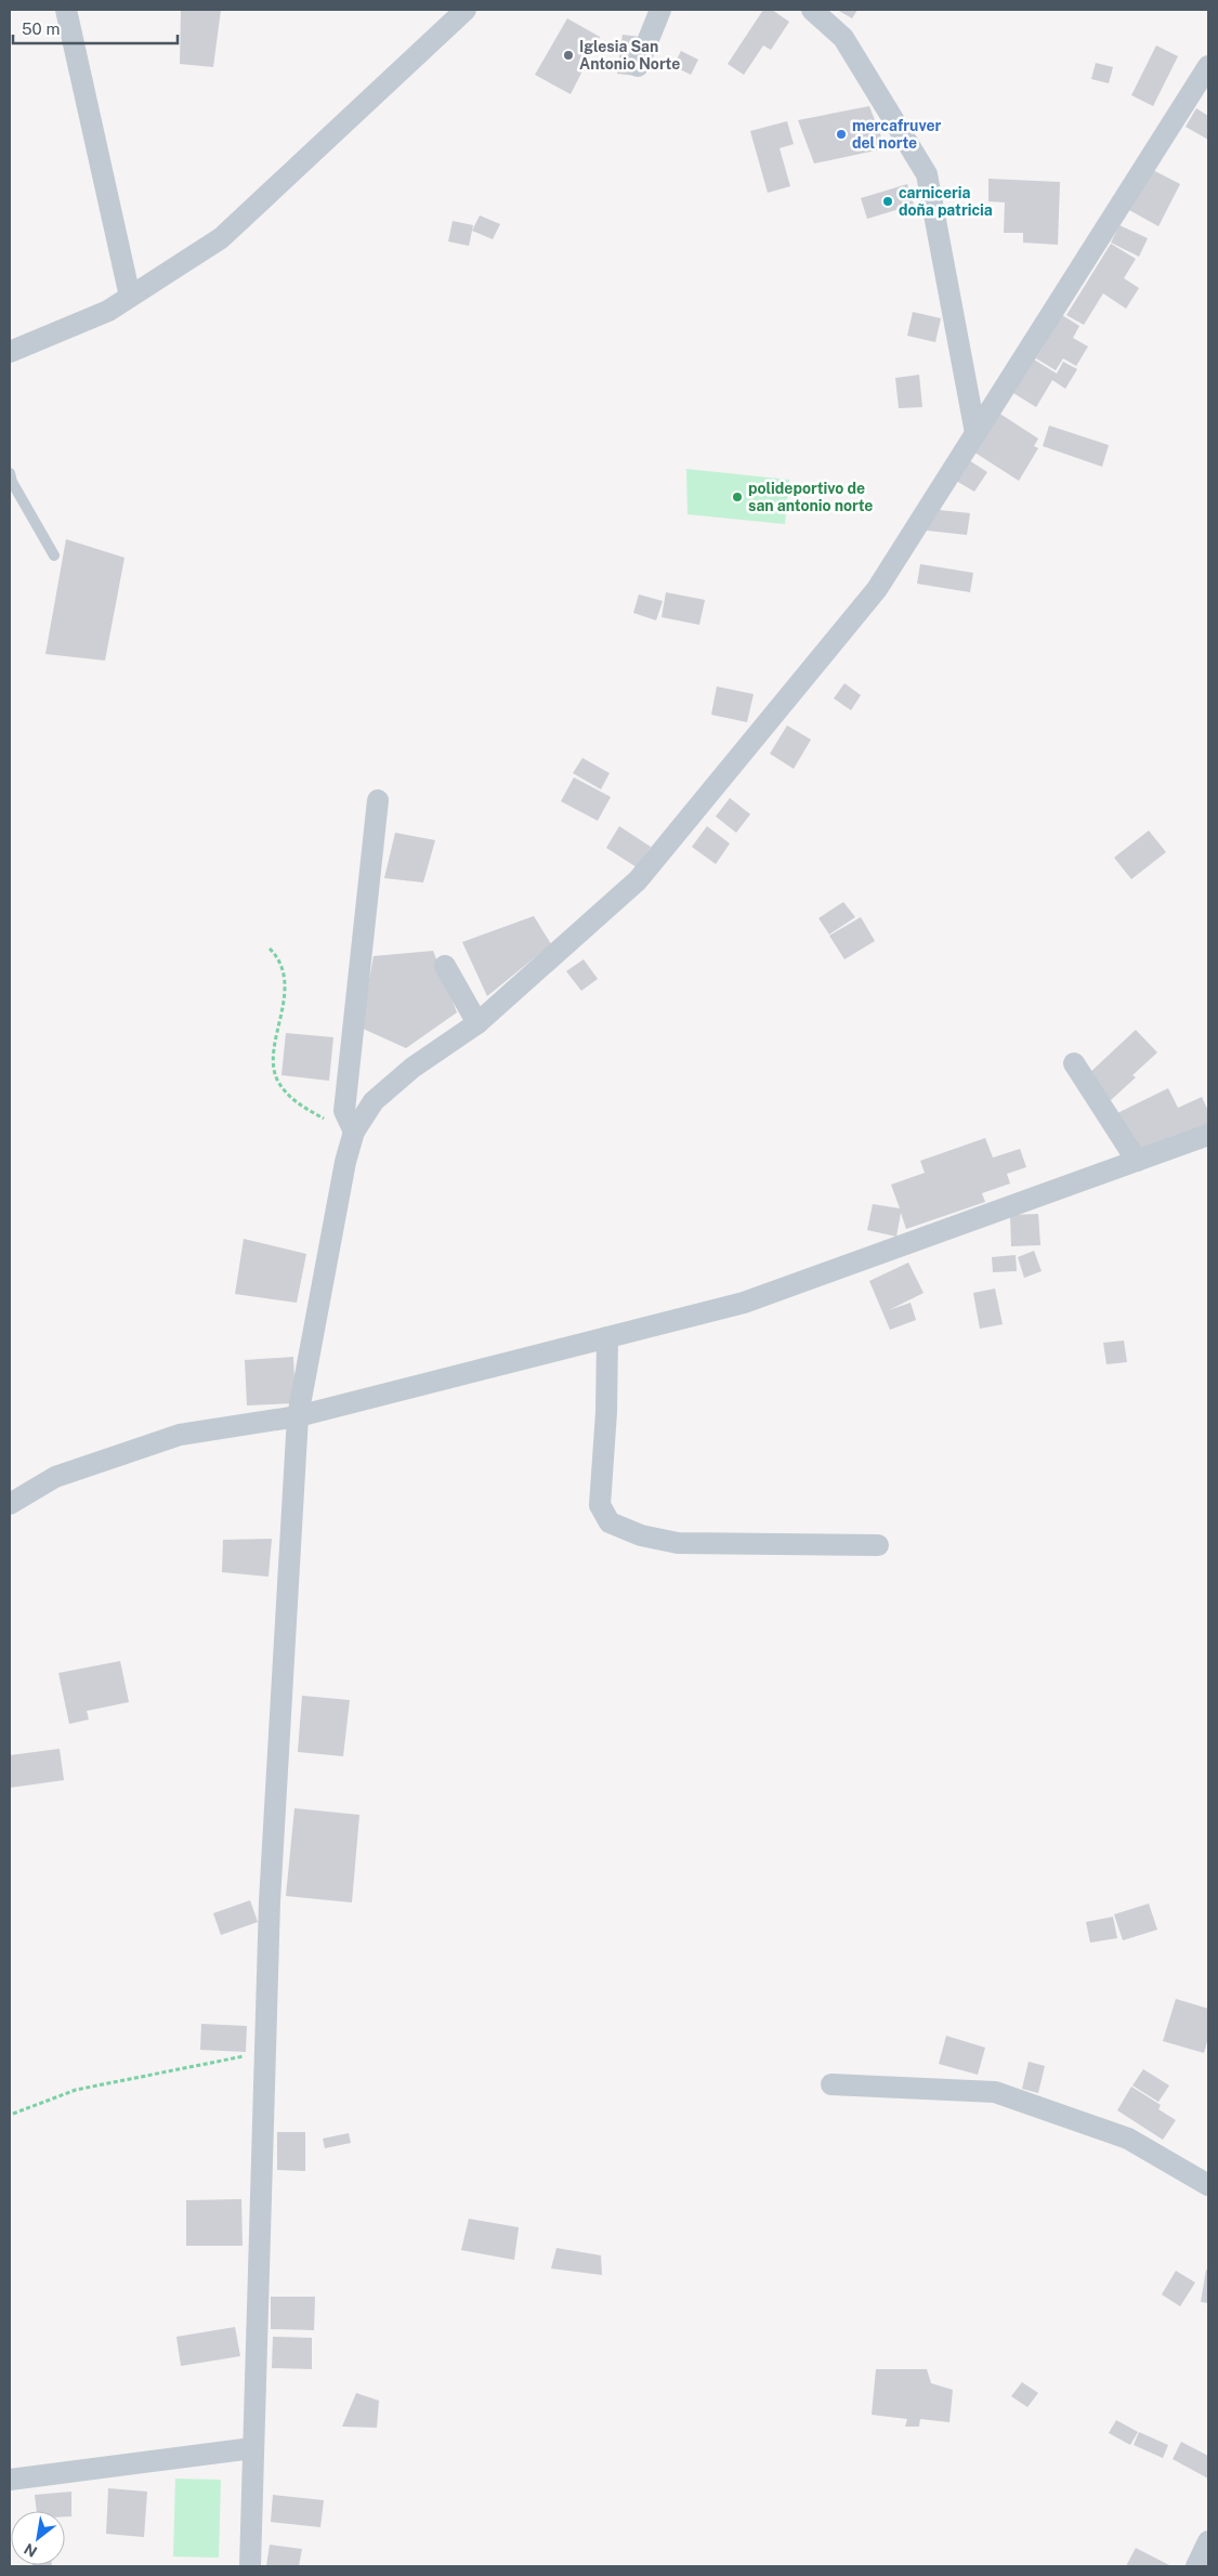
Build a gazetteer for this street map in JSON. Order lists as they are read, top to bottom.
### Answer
{
  "places": [
    "Iglesia San Antonio Norte",
    "mercafruver del norte",
    "carniceria doña patricia",
    "polideportivo de san antonio norte"
  ],
  "scale_bar": "50 m",
  "north": "bottom left"
}
